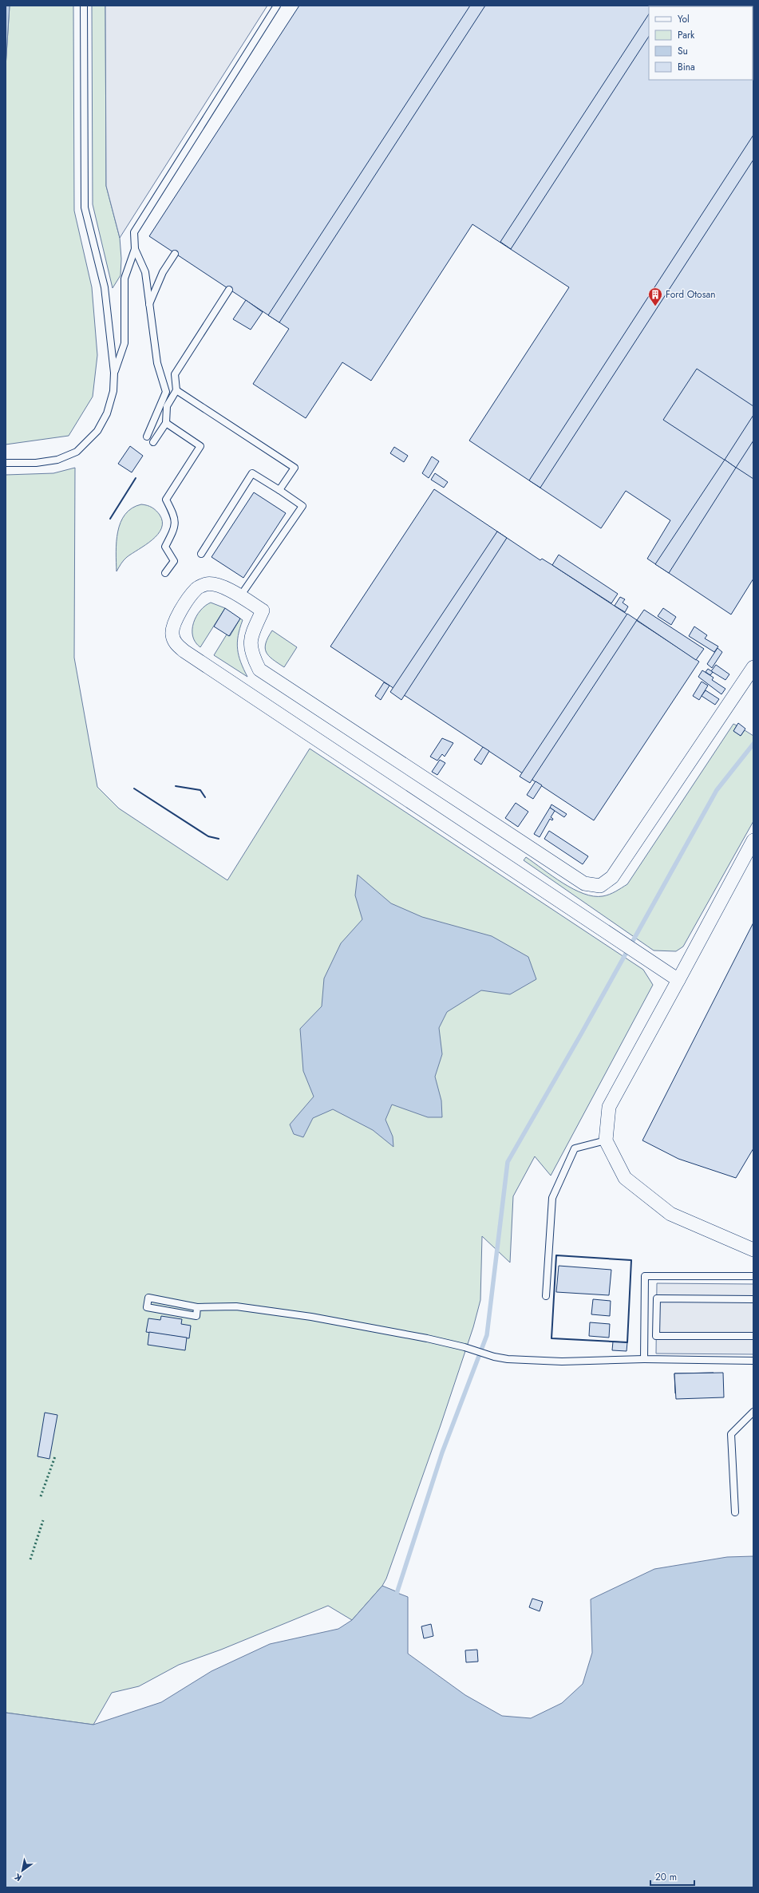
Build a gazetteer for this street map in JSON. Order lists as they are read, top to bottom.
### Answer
{
  "places": {
    "building": ["Ford Otosan"]
  },
  "legend": [
    "Yol",
    "Park",
    "Su",
    "Bina"
  ],
  "scale_bar": "20 m",
  "north": "bottom left"
}
